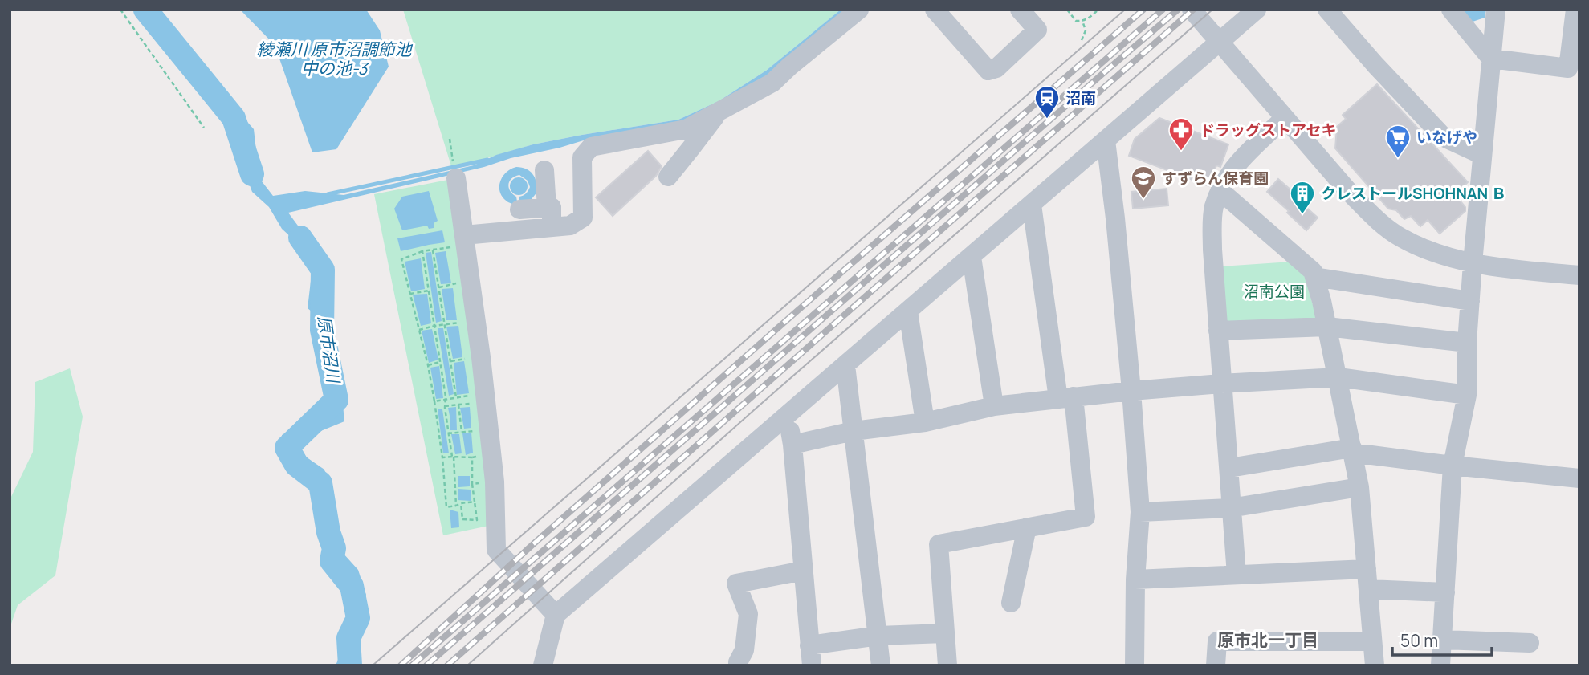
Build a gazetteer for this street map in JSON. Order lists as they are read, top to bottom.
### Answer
{
  "districts": ["原市北一丁目"],
  "water": ["綾瀬川 原市沼調節池 中の池-3", "原市沼川"],
  "parks": ["沼南公園"],
  "places": {
    "station": ["沼南"],
    "pharmacy": ["ドラッグストアセキ"],
    "supermarket": ["いなげや"],
    "school or university": ["すずらん保育園"],
    "building": ["クレストールSHOHNAN Ｂ"]
  },
  "scale_bar": "50 m"
}
